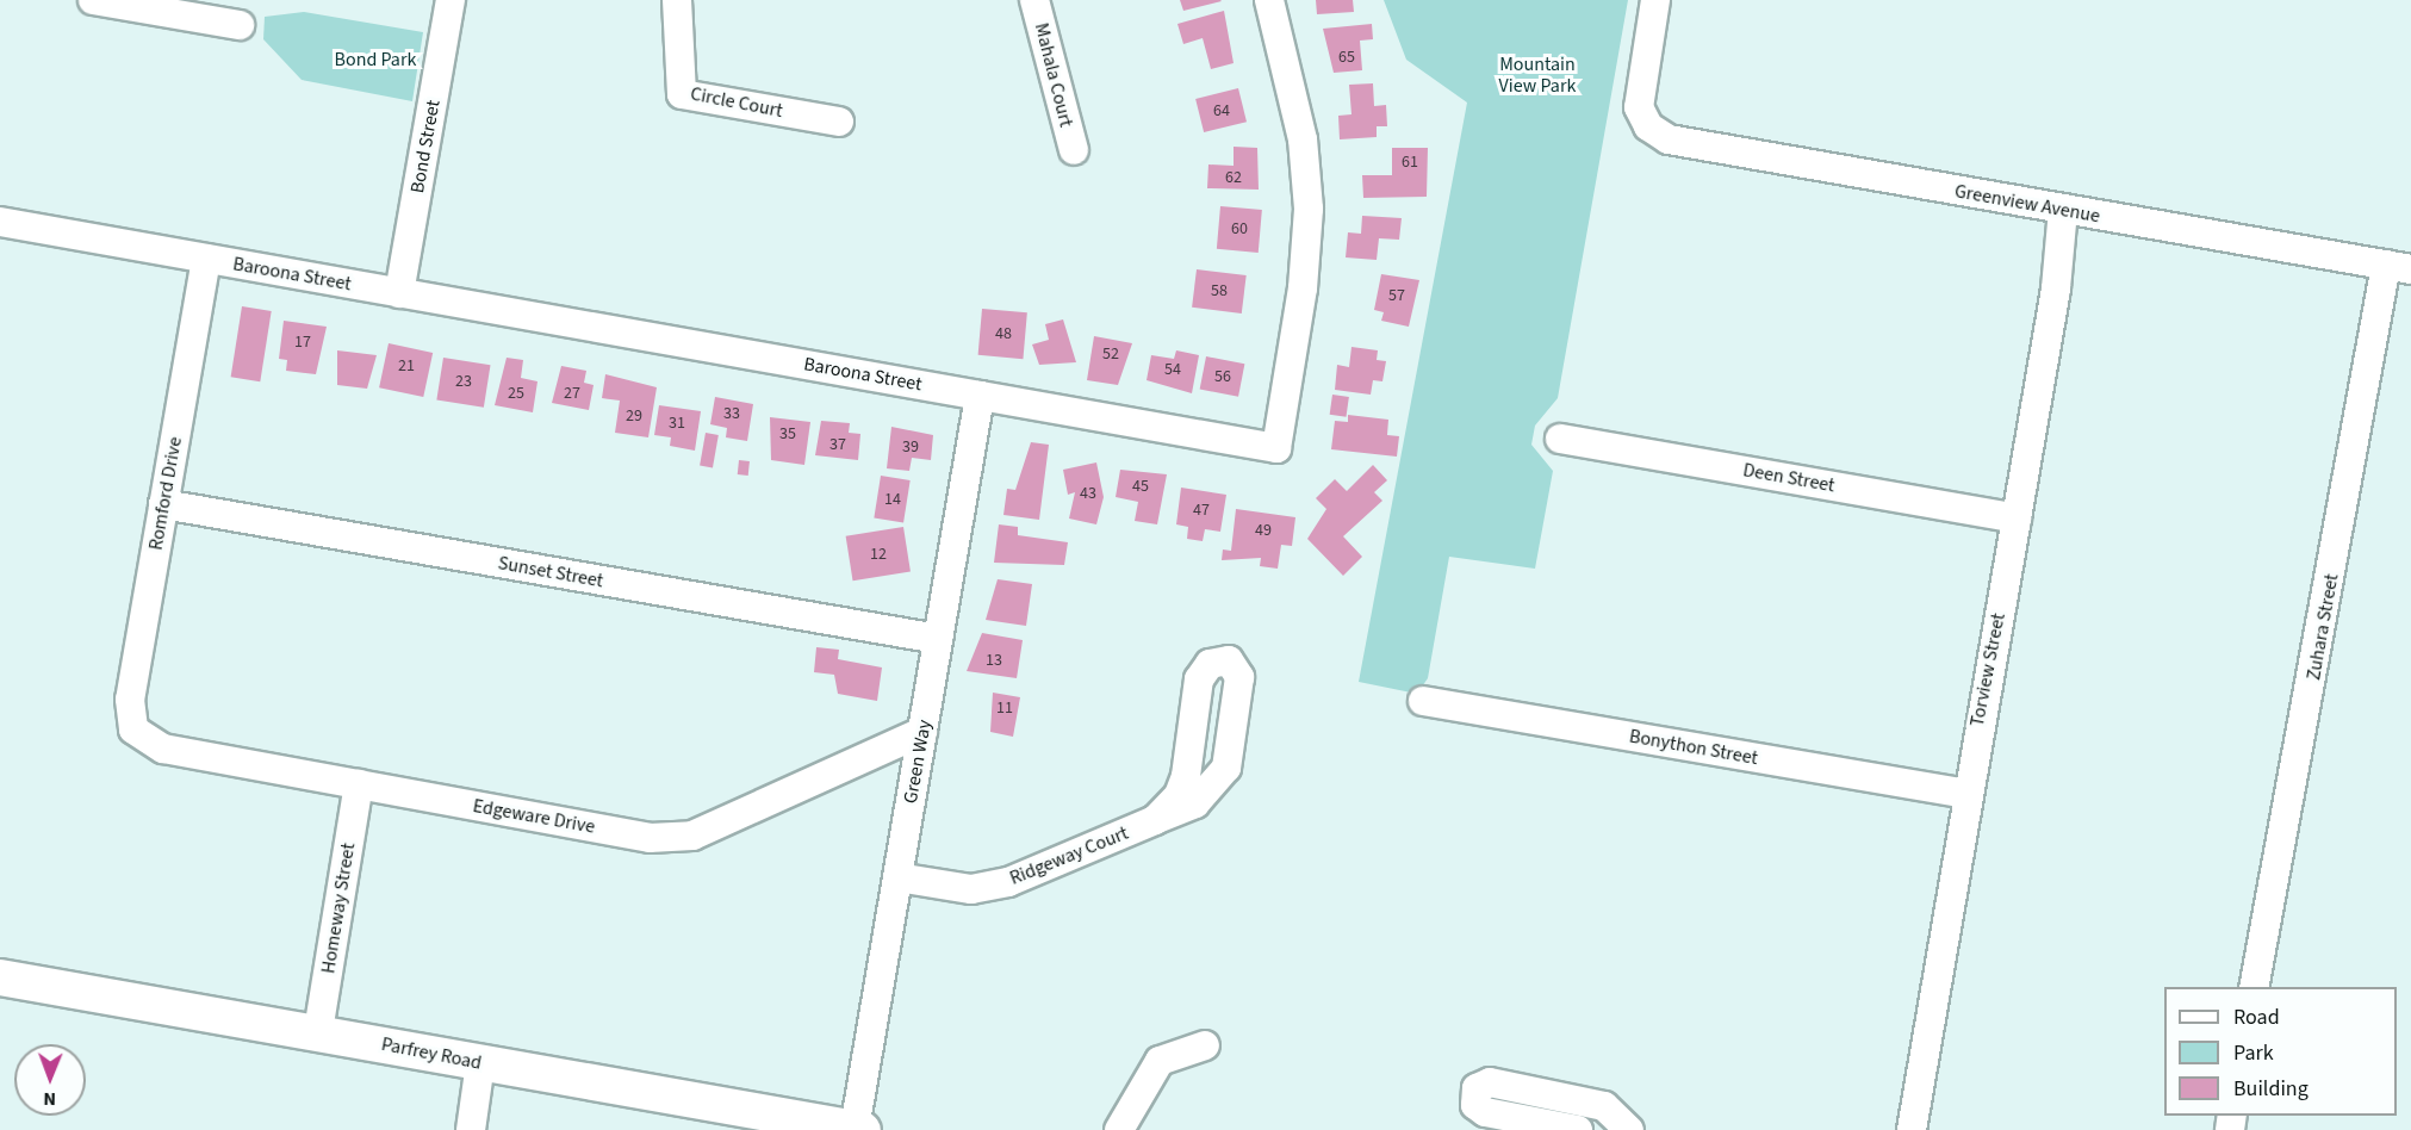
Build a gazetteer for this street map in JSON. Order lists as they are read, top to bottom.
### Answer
{
  "streets": {
    "main road": ["Parfrey Road"],
    "street": [
      "Mahala Court",
      "Circle Court",
      "Bond Street",
      "Greenview Avenue",
      "Baroona Street",
      "Deen Street",
      "Romford Drive",
      "Sunset Street",
      "Zuhara Street",
      "Torview Street",
      "Bonython Street",
      "Green Way",
      "Edgeware Drive",
      "Ridgeway Court",
      "Homeway Street"
    ]
  },
  "crossings": [
    ["Bond Street", "Baroona Street"],
    ["Greenview Avenue", "Zuhara Street"],
    ["Greenview Avenue", "Torview Street"],
    ["Baroona Street", "Romford Drive"],
    ["Baroona Street", "Green Way"],
    ["Deen Street", "Torview Street"],
    ["Romford Drive", "Sunset Street"],
    ["Romford Drive", "Edgeware Drive"],
    ["Sunset Street", "Green Way"],
    ["Torview Street", "Bonython Street"],
    ["Green Way", "Edgeware Drive"],
    ["Green Way", "Ridgeway Court"],
    ["Green Way", "Parfrey Road"],
    ["Edgeware Drive", "Homeway Street"],
    ["Homeway Street", "Parfrey Road"]
  ],
  "parks": ["Bond Park", "Mountain View Park"],
  "house_numbers": [
    "65",
    "64",
    "61",
    "62",
    "60",
    "58",
    "57",
    "48",
    "17",
    "52",
    "21",
    "54",
    "56",
    "23",
    "25",
    "27",
    "33",
    "29",
    "31",
    "35",
    "37",
    "39",
    "45",
    "43",
    "14",
    "47",
    "49",
    "12",
    "13",
    "11"
  ],
  "legend": ["Road", "Park", "Building"],
  "north": "bottom"
}
